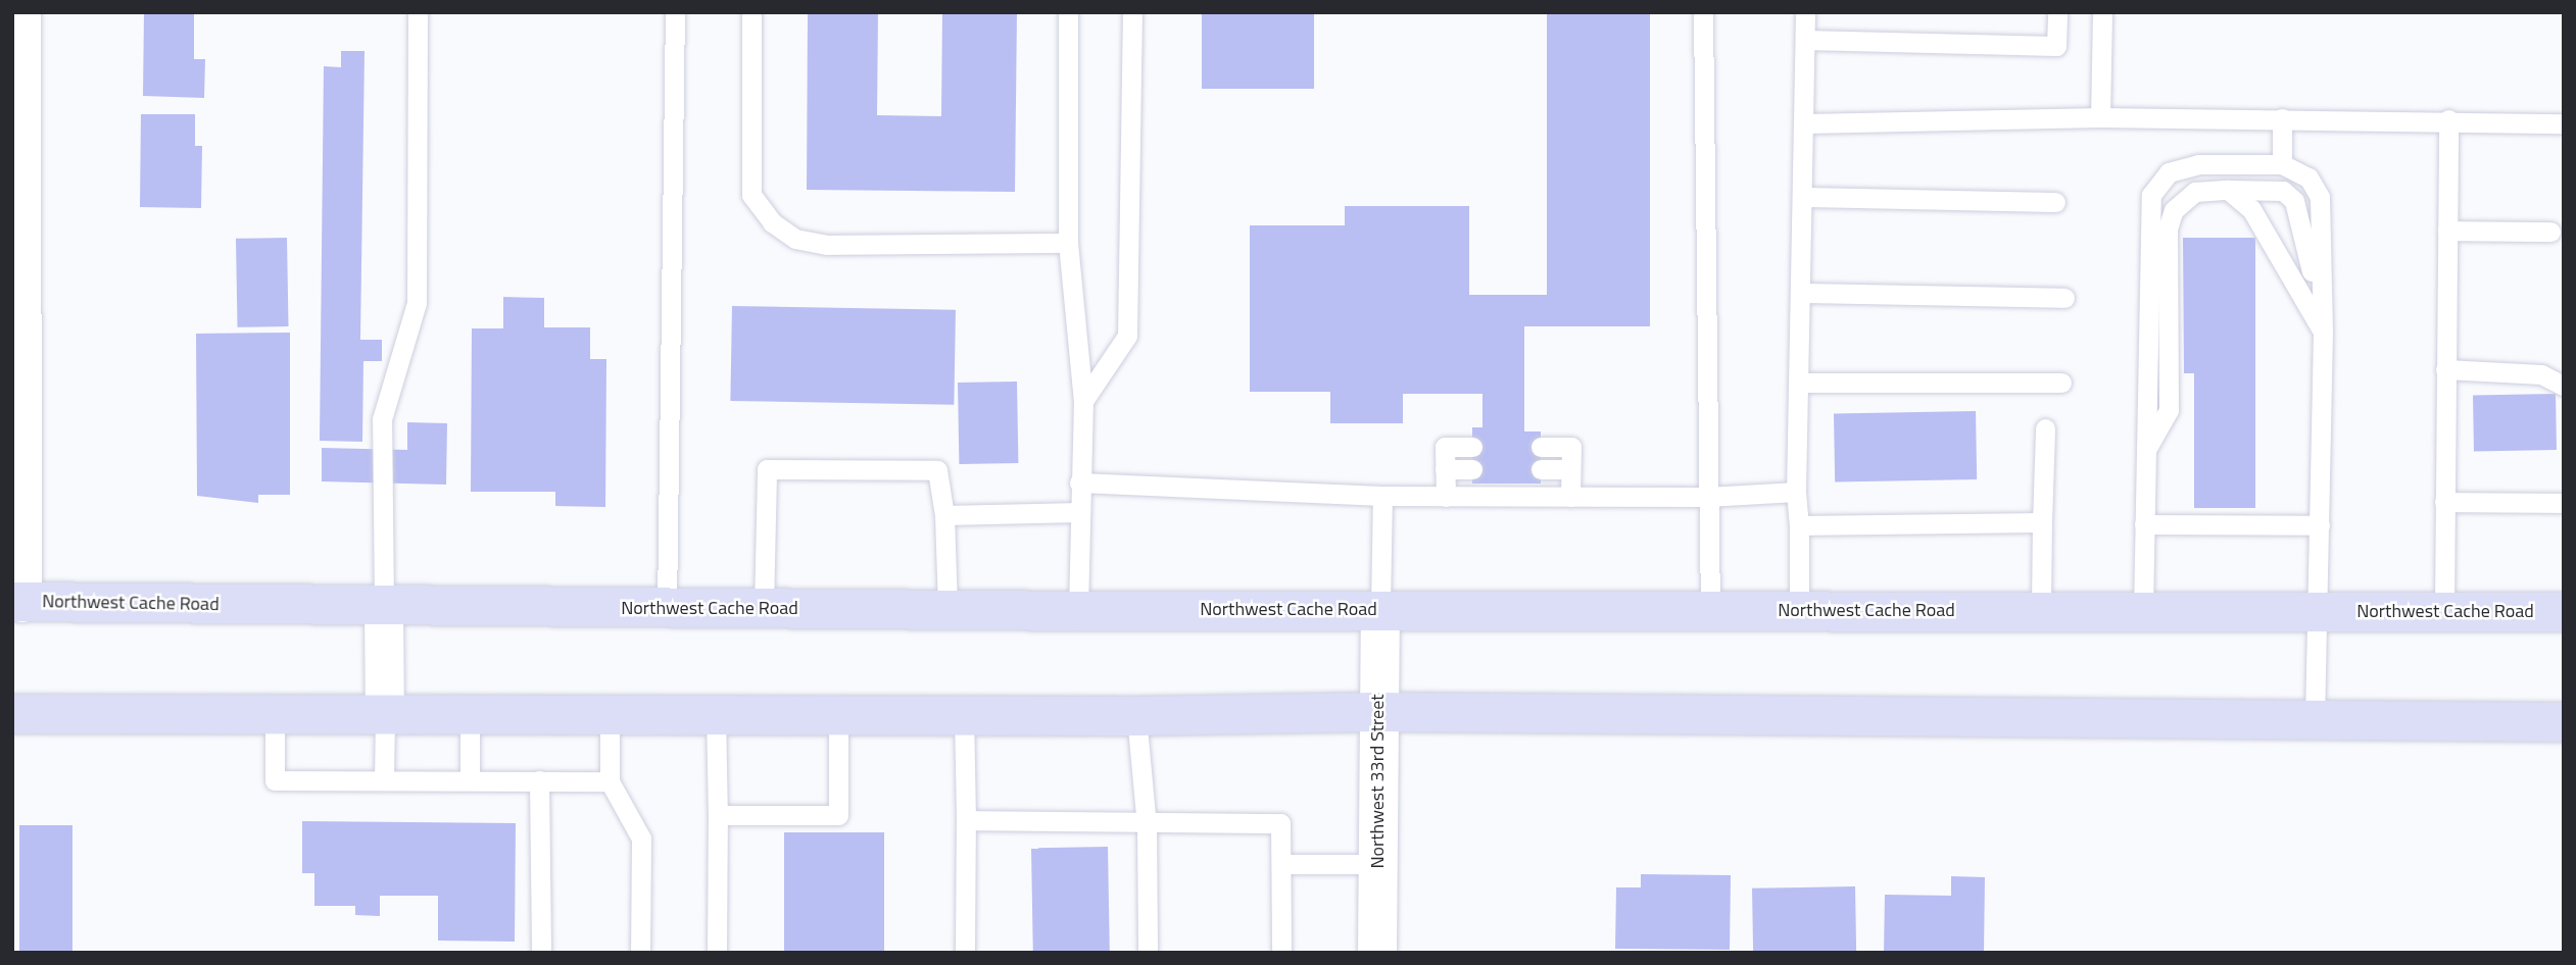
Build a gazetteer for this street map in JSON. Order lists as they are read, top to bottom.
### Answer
{
  "streets": {
    "main road": ["Northwest Cache Road"],
    "street": ["Northwest 33rd Street"]
  },
  "crossings": [
    ["Northwest Cache Road", "Northwest 33rd Street"]
  ]
}
